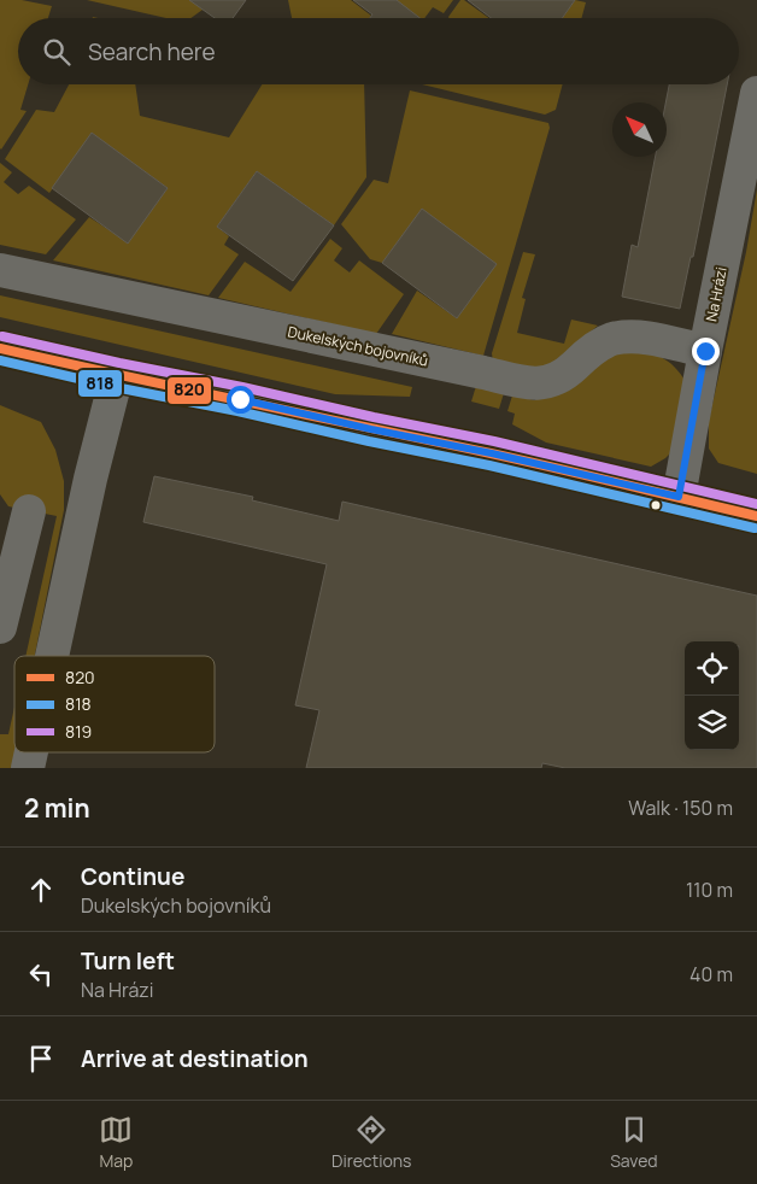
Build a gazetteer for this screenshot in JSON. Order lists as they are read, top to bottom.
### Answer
{
  "streets": {
    "street": ["Na Hrázi", "Dukelských bojovníků"]
  },
  "crossings": [
    ["Na Hrázi", "Dukelských bojovníků"]
  ],
  "lines": ["transit line 819", "transit line 820", "transit line 818"],
  "legend": ["820", "818", "819"],
  "north": "top left",
  "page": {
    "search": "Search here",
    "heading": ["2 min", "Walk · 150 m"],
    "list": [
      ["Continue", "Dukelských bojovníků", "110 m"],
      ["Turn left", "Na Hrázi", "40 m"],
      "Arrive at destination"
    ],
    "nav": ["Map", "Directions", "Saved"]
  }
}
